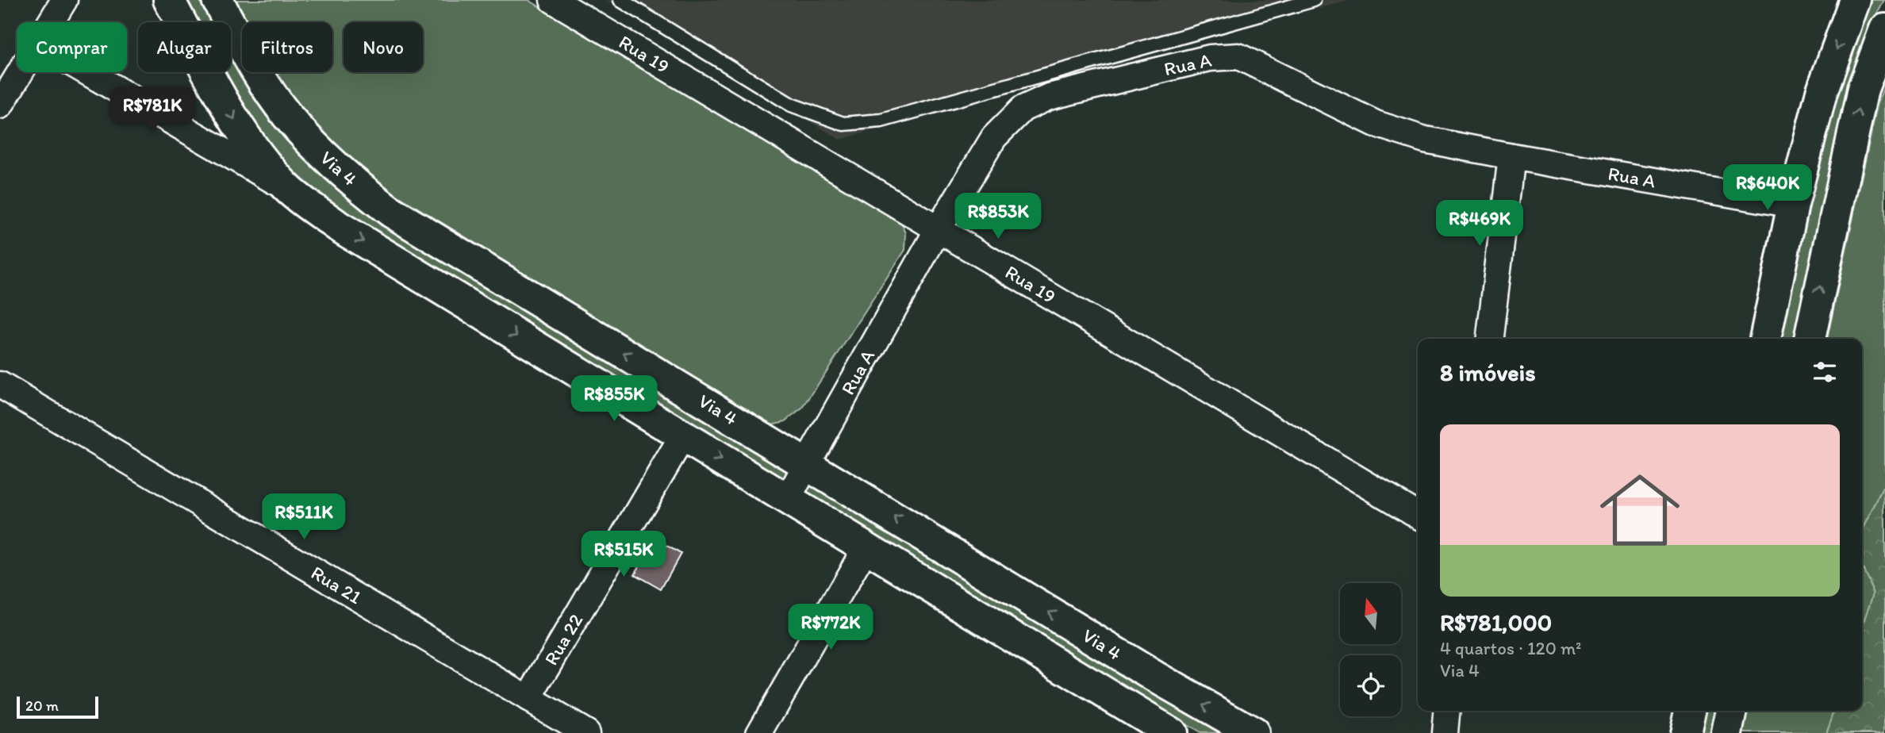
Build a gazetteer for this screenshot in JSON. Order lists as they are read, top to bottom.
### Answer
{
  "streets": {
    "street": [
      "Rua 19",
      "Rua A",
      "Via 4",
      "Rua 21",
      "Rua 22"
    ]
  },
  "crossings": [
    ["Rua 19", "Rua A"],
    ["Rua A", "Via 4"],
    ["Via 4", "Rua 22"],
    ["Rua 21", "Rua 22"]
  ],
  "scale_bar": "20 m",
  "north": "top",
  "page": {
    "chip": [
      "Comprar",
      "Alugar",
      "Filtros",
      "Novo"
    ],
    "price": [
      "R$781K",
      "R$640K",
      "R$853K",
      "R$469K",
      "R$855K",
      "R$511K",
      "R$515K",
      "R$772K"
    ],
    "heading": "8 imóveis",
    "list": [
      {
        "name": "R$781,000",
        "note": "4 quartos · 120 m² · Via 4"
      }
    ],
    "scale": "20 m"
  }
}
